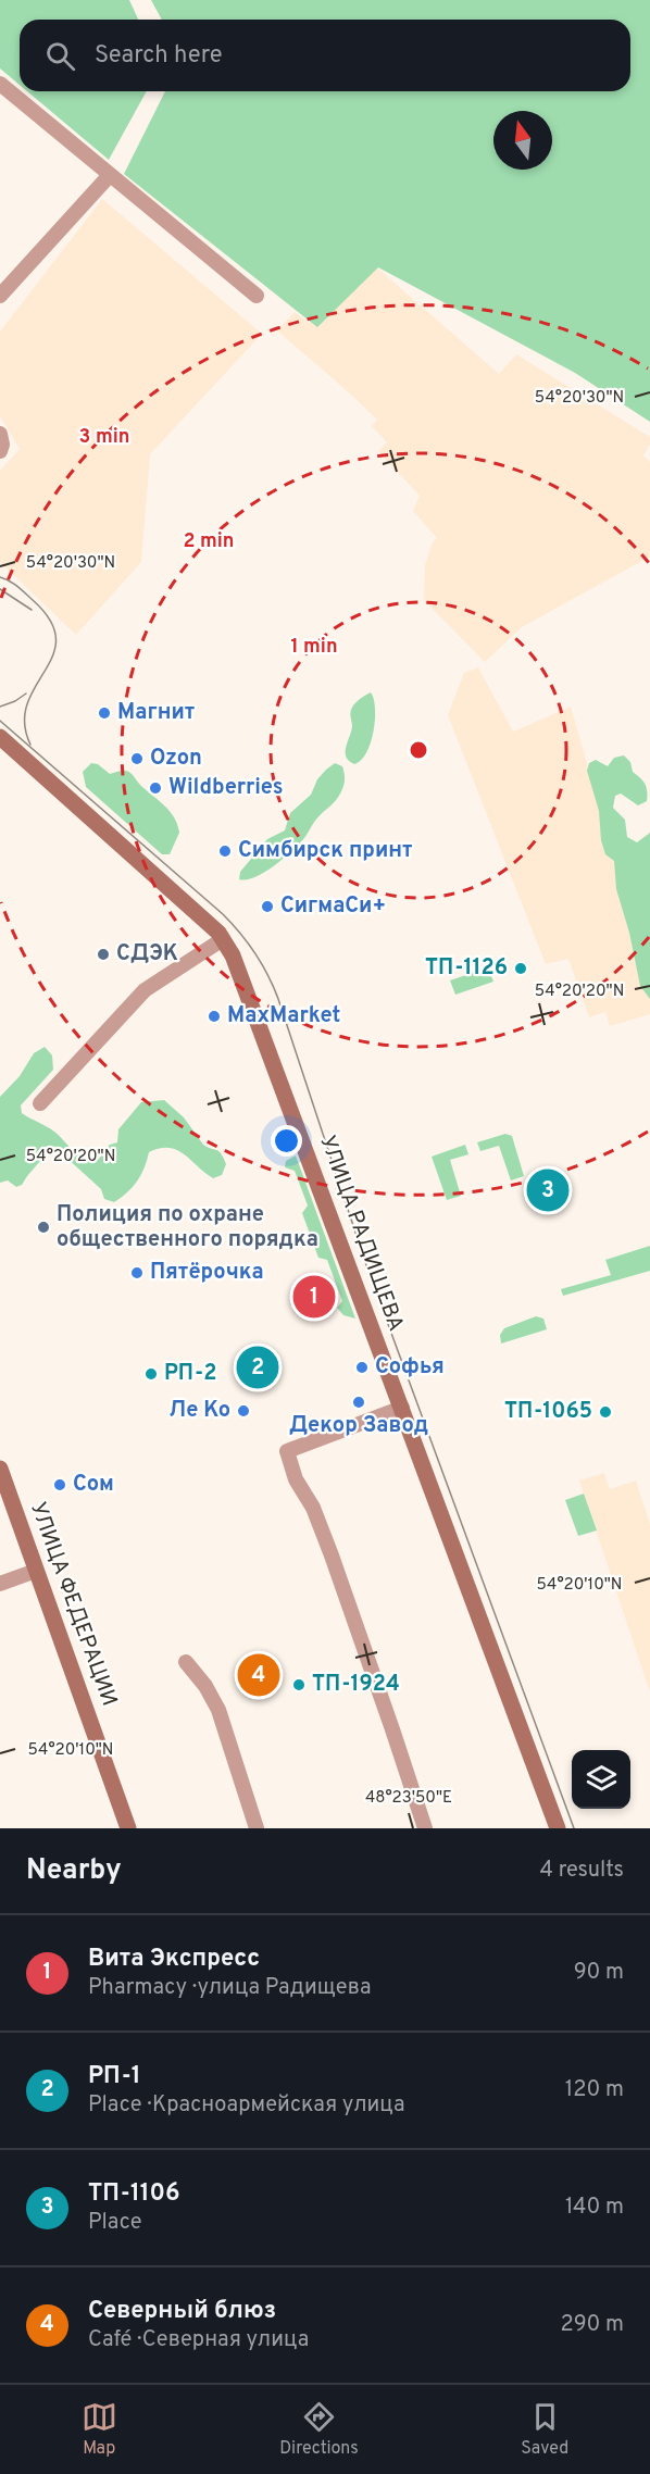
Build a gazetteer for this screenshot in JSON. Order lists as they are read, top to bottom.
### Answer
{
  "streets": {
    "street": ["УЛИЦА РАДИЩЕВА", "УЛИЦА ФЕДЕРАЦИИ"]
  },
  "places": [
    "Магнит",
    "Ozon",
    "Wildberries",
    "Симбирск принт",
    "СигмаСи+",
    "СДЭК",
    "ТП-1126",
    "MaxMarket",
    "Полиция по охране общественного порядка",
    "Пятёрочка",
    "Софья",
    "РП-2",
    "Декор Завод",
    "Ле Ко",
    "ТП-1065",
    "Сом",
    "ТП-1924"
  ],
  "north": "top",
  "page": {
    "search": "Search here",
    "pins": [
      "3",
      "1",
      "2",
      "4"
    ],
    "heading": ["Nearby", "4 results"],
    "list": [
      {
        "mark": "1",
        "name": "Вита Экспресс",
        "note": "Pharmacy · улица Радищева",
        "value": "90 m"
      },
      {
        "mark": "2",
        "name": "РП-1",
        "note": "Place · Красноармейская улица",
        "value": "120 m"
      },
      {
        "mark": "3",
        "name": "ТП-1106",
        "note": "Place",
        "value": "140 m"
      },
      {
        "mark": "4",
        "name": "Северный блюз",
        "note": "Café · Северная улица",
        "value": "290 m"
      }
    ],
    "nav": ["Map", "Directions", "Saved"]
  },
  "coordinates": [
    "54°20'30\"N",
    "54°20'20\"N",
    "54°20'10\"N",
    "48°23'50\"E"
  ],
  "rings": ["3 min", "2 min", "1 min"]
}
